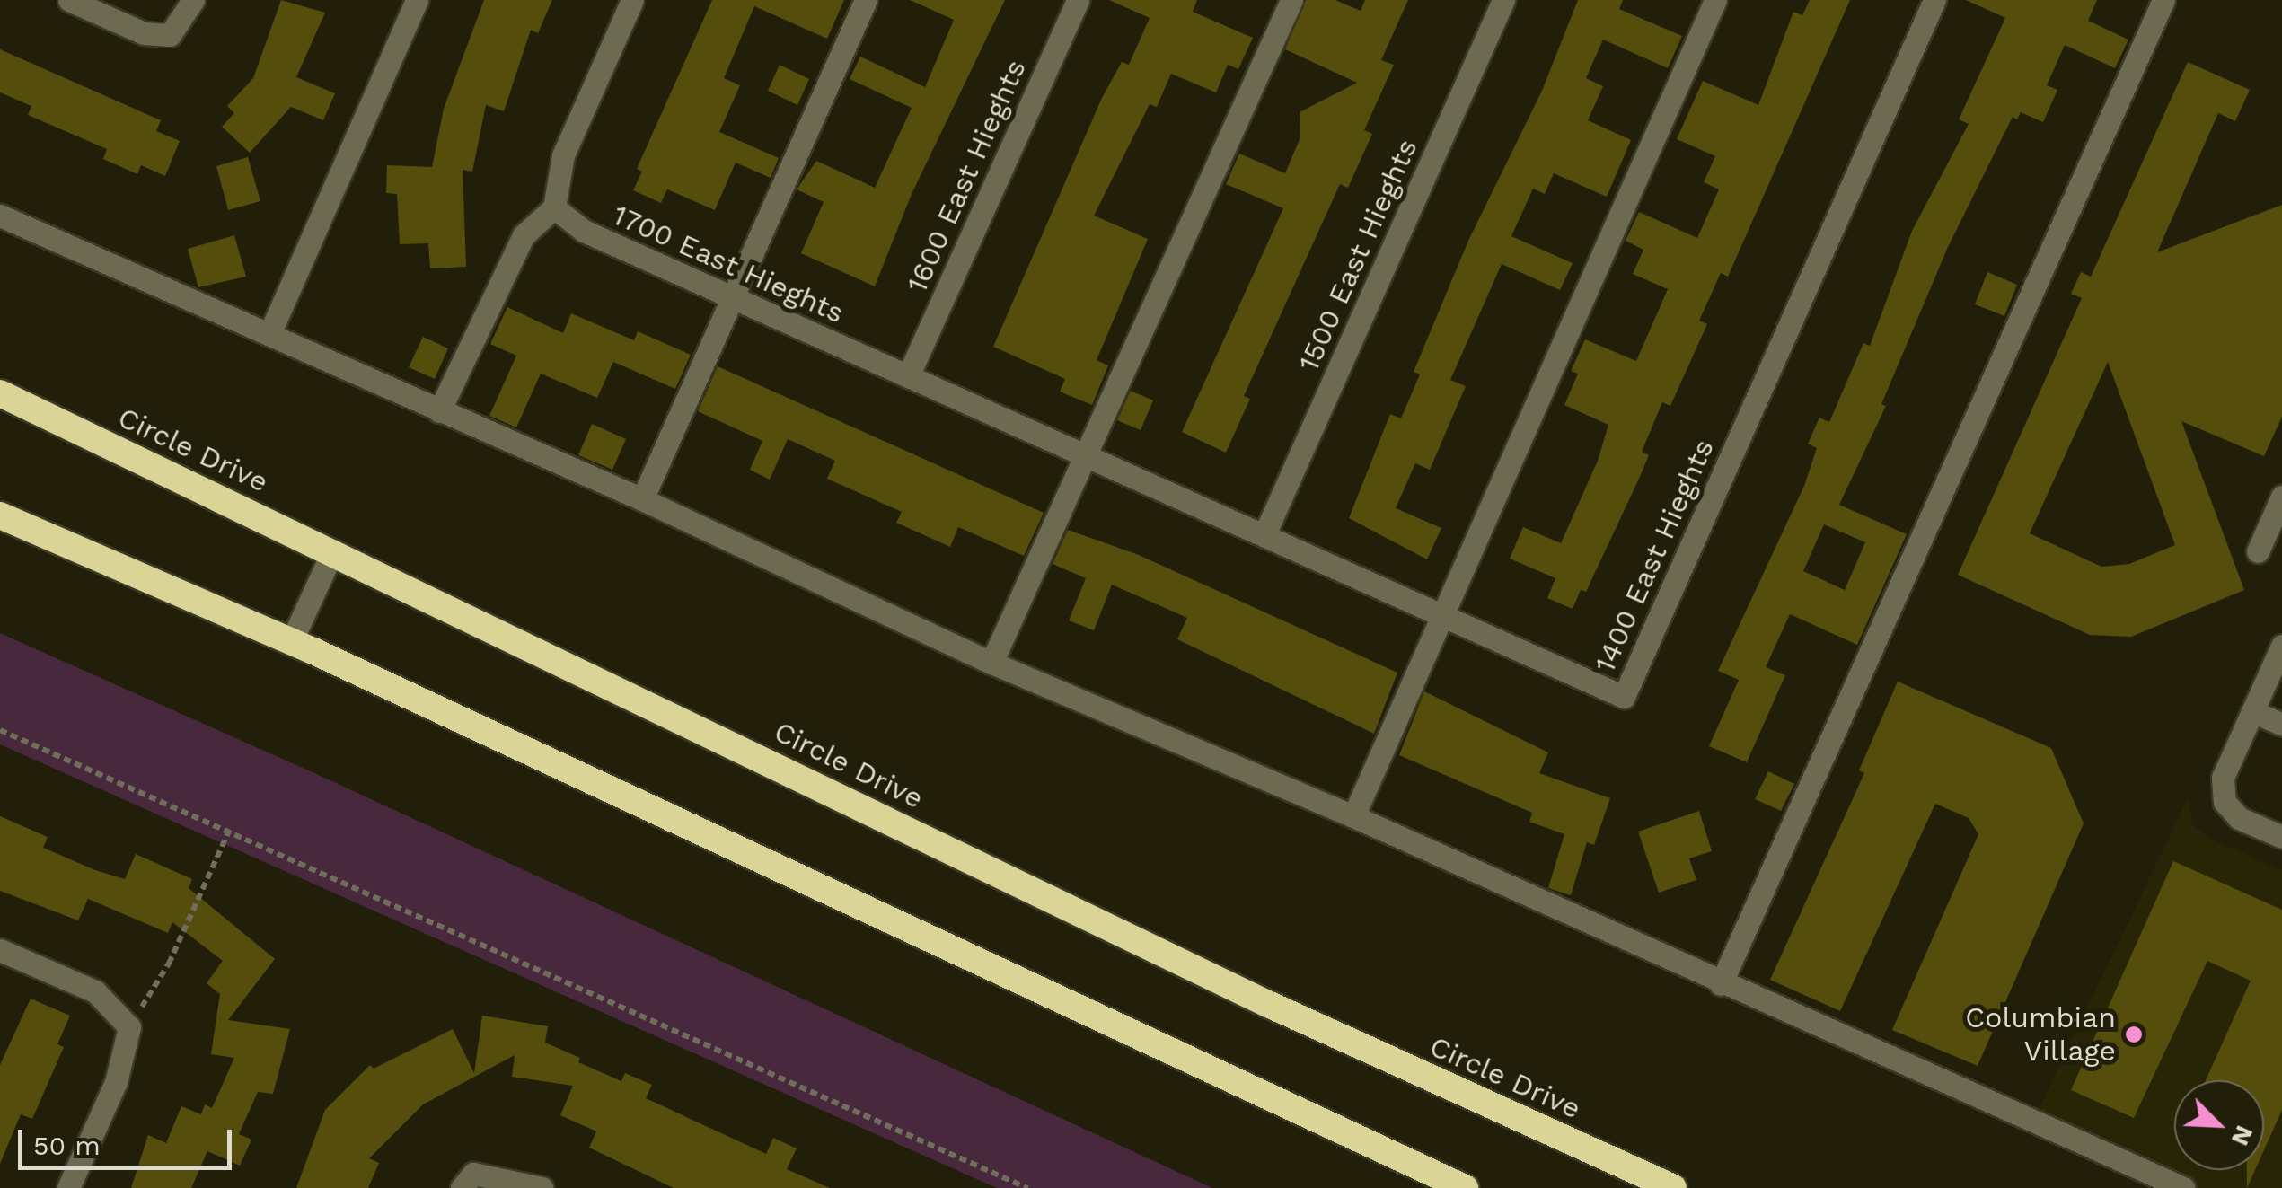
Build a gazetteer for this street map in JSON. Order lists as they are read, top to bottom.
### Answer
{
  "streets": {
    "highway": ["Circle Drive"],
    "street": [
      "1600 East Hieghts",
      "1500 East Hieghts",
      "1700 East Hieghts",
      "1400 East Hieghts"
    ]
  },
  "crossings": [
    ["1600 East Hieghts", "1700 East Hieghts"],
    ["1500 East Hieghts", "1400 East Hieghts"],
    ["1700 East Hieghts", "1400 East Hieghts"]
  ],
  "places": ["Columbian Village"],
  "scale_bar": "50 m",
  "north": "bottom right"
}
